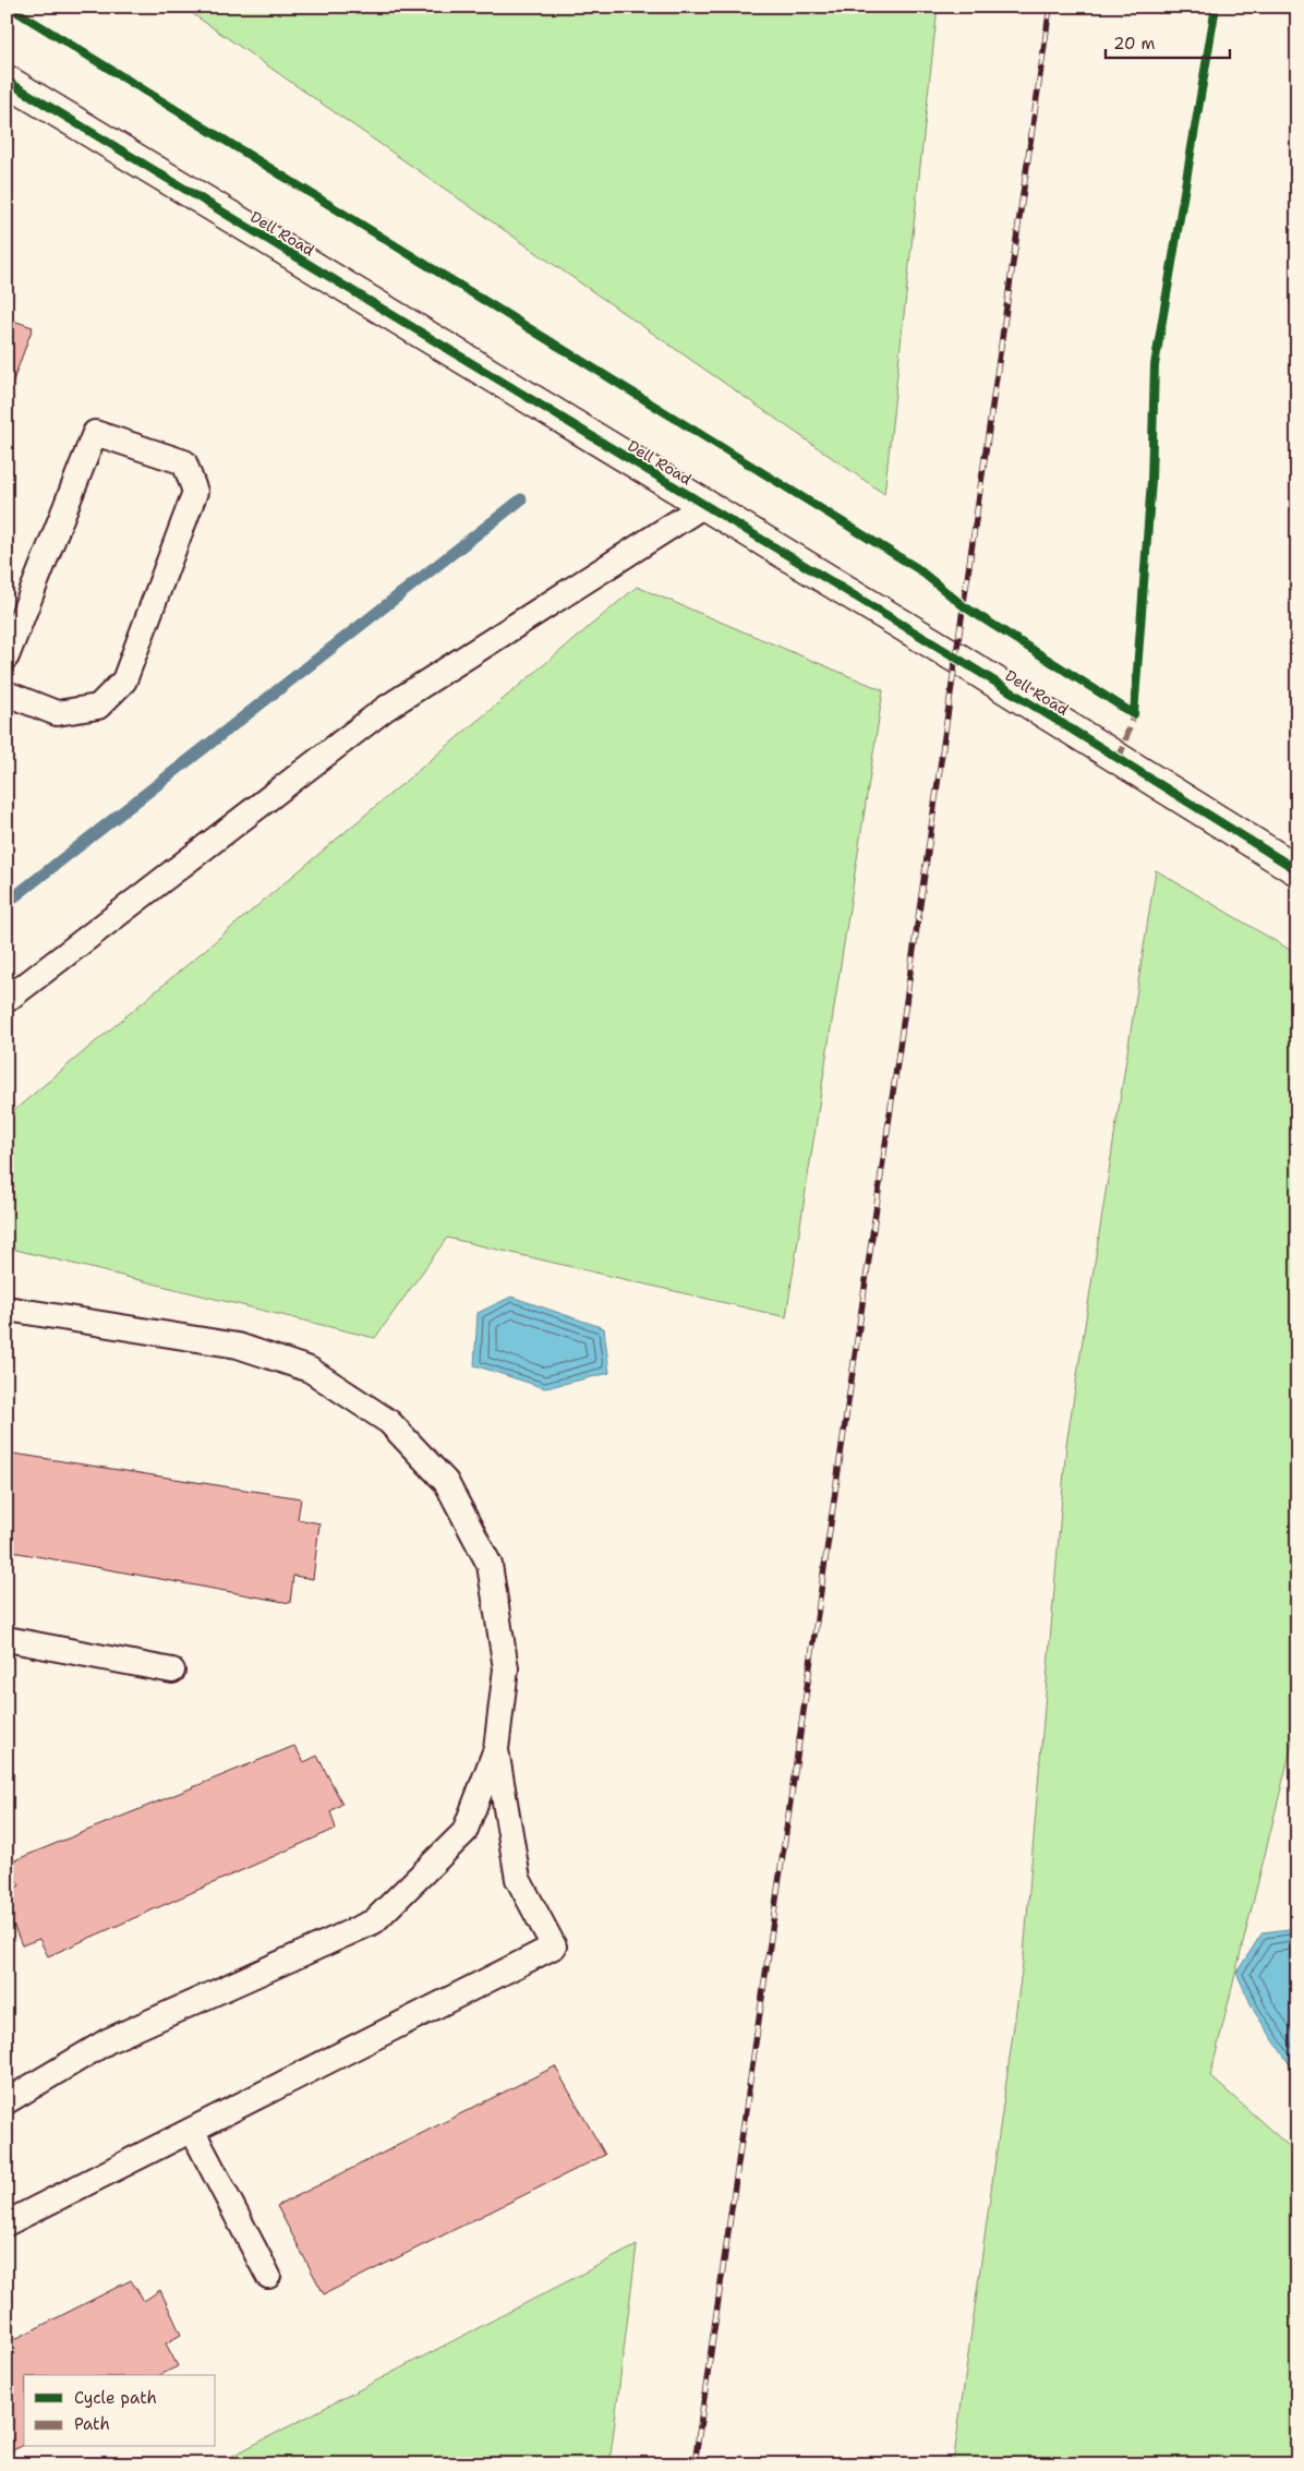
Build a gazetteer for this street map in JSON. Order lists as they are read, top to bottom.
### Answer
{
  "streets": {
    "street": ["Dell Road"]
  },
  "legend": ["Cycle path", "Path"],
  "scale_bar": "20 m"
}
